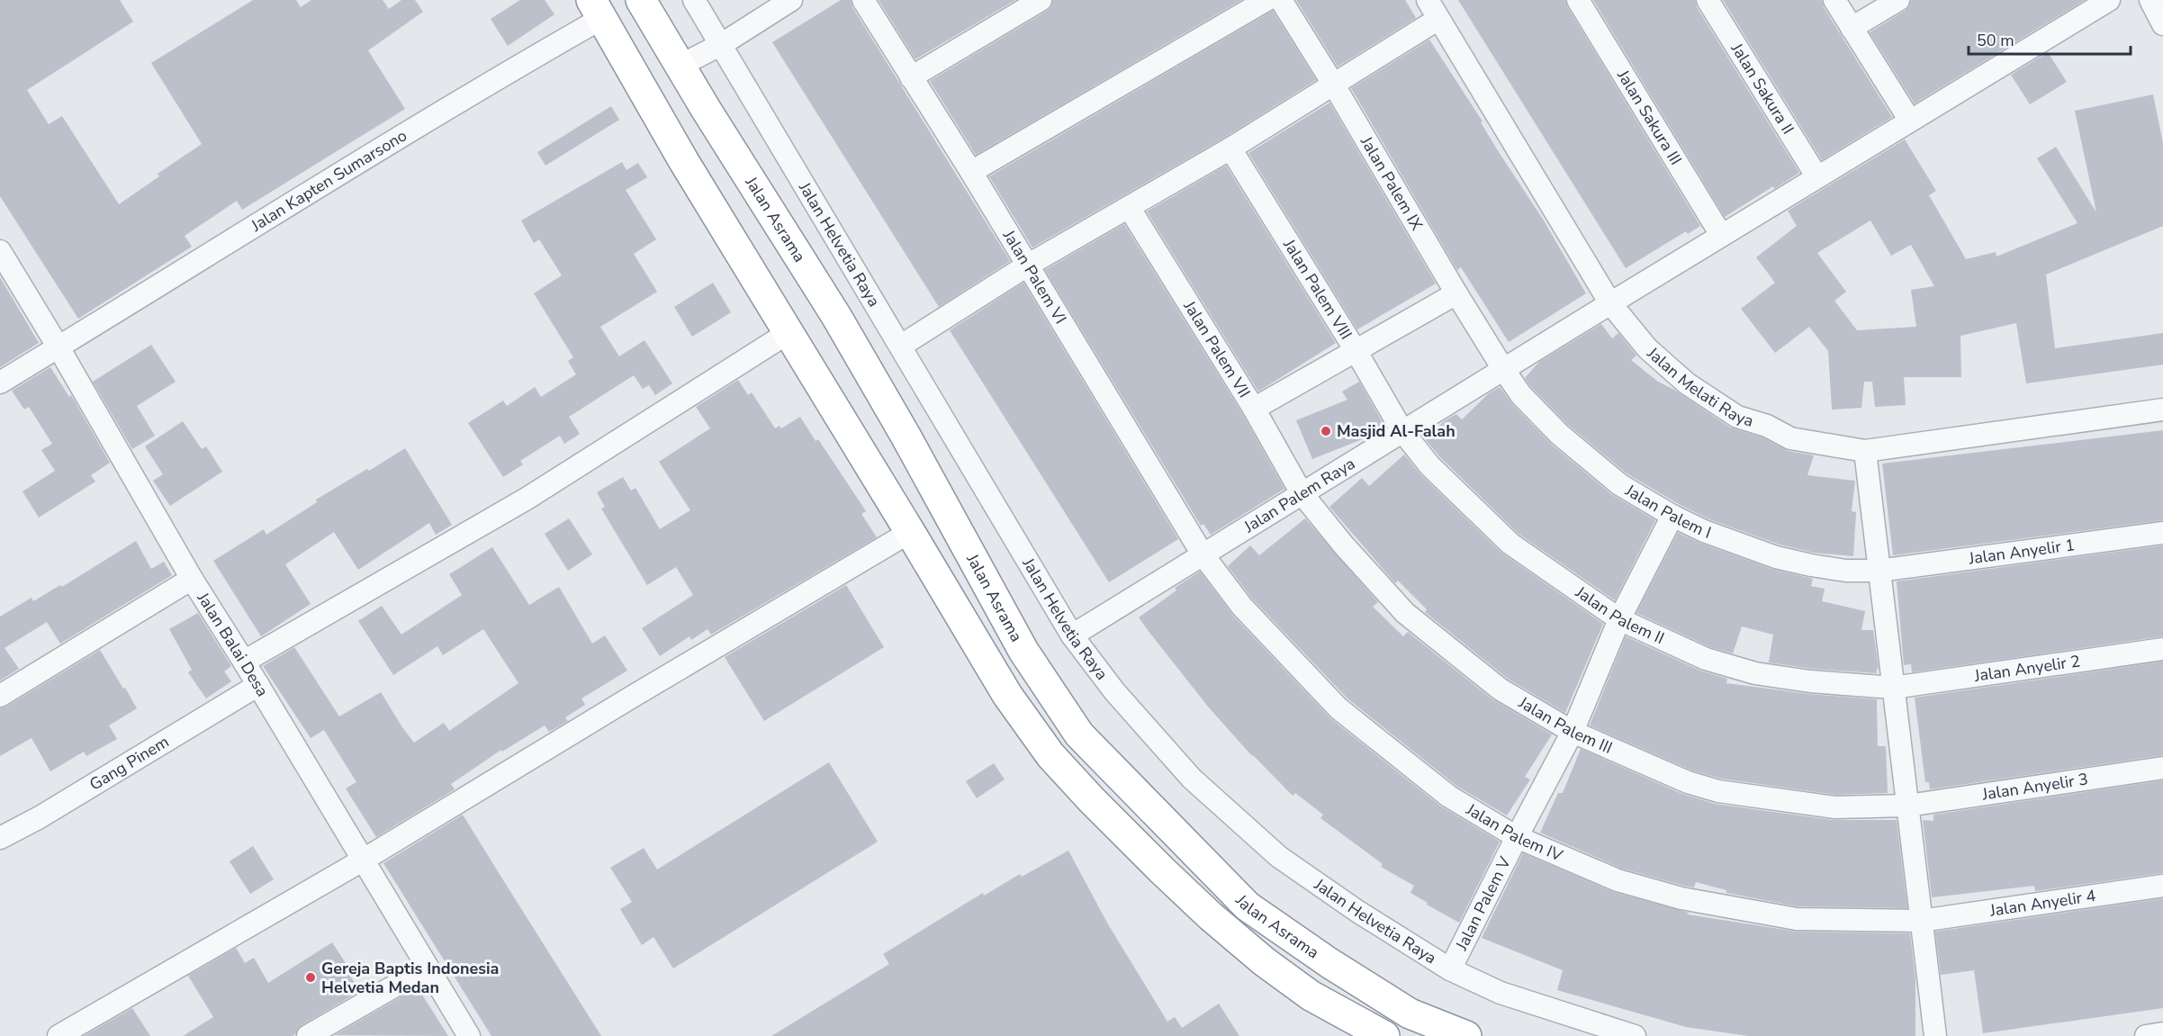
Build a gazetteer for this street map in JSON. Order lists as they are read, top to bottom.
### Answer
{
  "streets": {
    "highway": ["Jalan Kapten Sumarsono", "Jalan Asrama"],
    "street": [
      "Jalan Sakura II",
      "Jalan Sakura III",
      "Jalan Palem IX",
      "Jalan Helvetia Raya",
      "Jalan Palem VI",
      "Jalan Palem VIII",
      "Jalan Palem VII",
      "Jalan Melati Raya",
      "Jalan Palem Raya",
      "Jalan Palem I",
      "Jalan Anyelir 1",
      "Jalan Palem II",
      "Jalan Balai Desa",
      "Jalan Anyelir 2",
      "Jalan Palem III",
      "Gang Pinem",
      "Jalan Anyelir 3",
      "Jalan Palem IV",
      "Jalan Palem V",
      "Jalan Anyelir 4"
    ]
  },
  "crossings": [
    ["Jalan Sakura II", "Jalan Palem Raya"],
    ["Jalan Sakura III", "Jalan Palem Raya"],
    ["Jalan Kapten Sumarsono", "Jalan Balai Desa"],
    ["Jalan Palem IX", "Jalan Palem Raya"],
    ["Jalan Palem IX", "Jalan Palem I"],
    ["Jalan Helvetia Raya", "Jalan Palem Raya"],
    ["Jalan Helvetia Raya", "Jalan Palem V"],
    ["Jalan Palem VI", "Jalan Palem Raya"],
    ["Jalan Palem VI", "Jalan Palem IV"],
    ["Jalan Palem VIII", "Jalan Palem Raya"],
    ["Jalan Palem VIII", "Jalan Palem II"],
    ["Jalan Palem VII", "Jalan Palem Raya"],
    ["Jalan Palem VII", "Jalan Palem III"],
    ["Jalan Melati Raya", "Jalan Palem Raya"],
    ["Jalan Palem Raya", "Jalan Palem I"],
    ["Jalan Palem Raya", "Jalan Palem II"],
    ["Jalan Palem Raya", "Jalan Palem III"],
    ["Jalan Palem Raya", "Jalan Palem IV"],
    ["Jalan Palem I", "Jalan Anyelir 1"],
    ["Jalan Palem I", "Jalan Palem V"],
    ["Jalan Palem II", "Jalan Anyelir 2"],
    ["Jalan Palem II", "Jalan Palem V"],
    ["Jalan Balai Desa", "Gang Pinem"],
    ["Jalan Palem III", "Jalan Anyelir 3"],
    ["Jalan Palem III", "Jalan Palem V"],
    ["Jalan Palem IV", "Jalan Palem V"],
    ["Jalan Palem IV", "Jalan Anyelir 4"]
  ],
  "places": ["Masjid Al-Falah", "Gereja Baptis Indonesia Helvetia Medan"],
  "scale_bar": "50 m"
}
